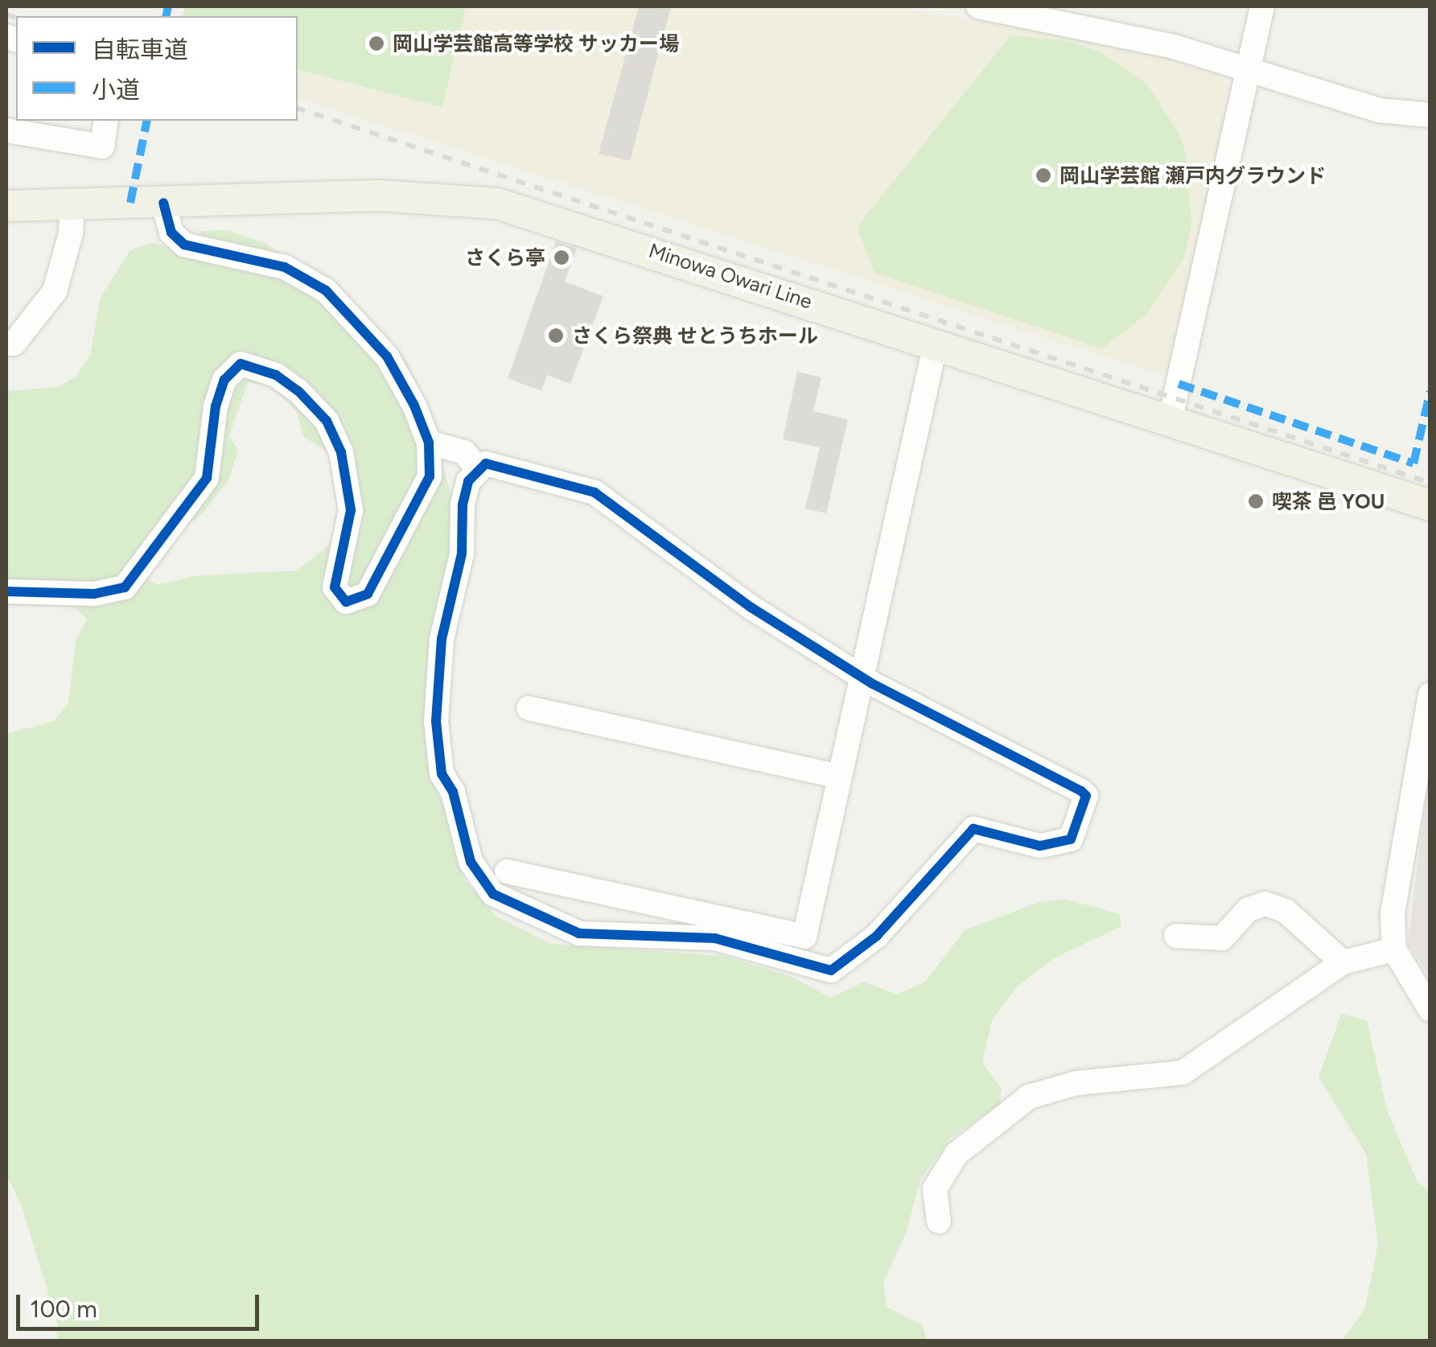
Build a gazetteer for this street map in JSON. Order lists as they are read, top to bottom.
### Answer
{
  "streets": {
    "main road": ["Minowa Owari Line"]
  },
  "places": [
    "岡山学芸館高等学校 サッカー場",
    "岡山学芸館 瀬戸内グラウンド",
    "さくら亭",
    "さくら祭典 せとうちホール",
    "喫茶 邑 YOU"
  ],
  "legend": ["自転車道", "小道"],
  "scale_bar": "100 m"
}
